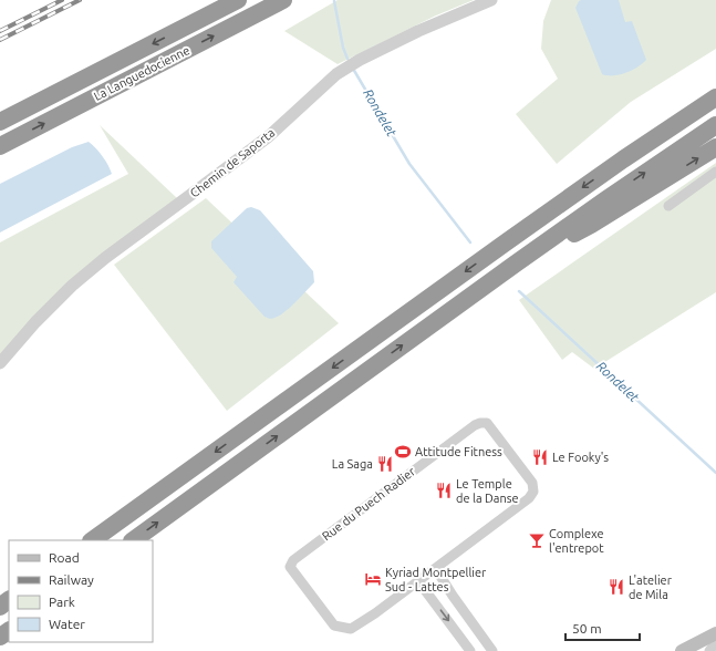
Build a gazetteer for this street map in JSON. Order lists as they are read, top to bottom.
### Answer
{
  "streets": {
    "highway": ["La Languedocienne"],
    "street": ["Chemin de Saporta", "Rue du Puech Radier"]
  },
  "water": ["Rondelet"],
  "places": {
    "sports": ["Attitude Fitness"],
    "restaurant": [
      "Le Fooky's",
      "La Saga",
      "Le Temple de la Danse",
      "L'atelier de Mila"
    ],
    "bar": ["Complexe l'entrepot"],
    "hotel": ["Kyriad Montpellier Sud - Lattes"]
  },
  "legend": [
    "Road",
    "Railway",
    "Park",
    "Water"
  ],
  "scale_bar": "50 m"
}
